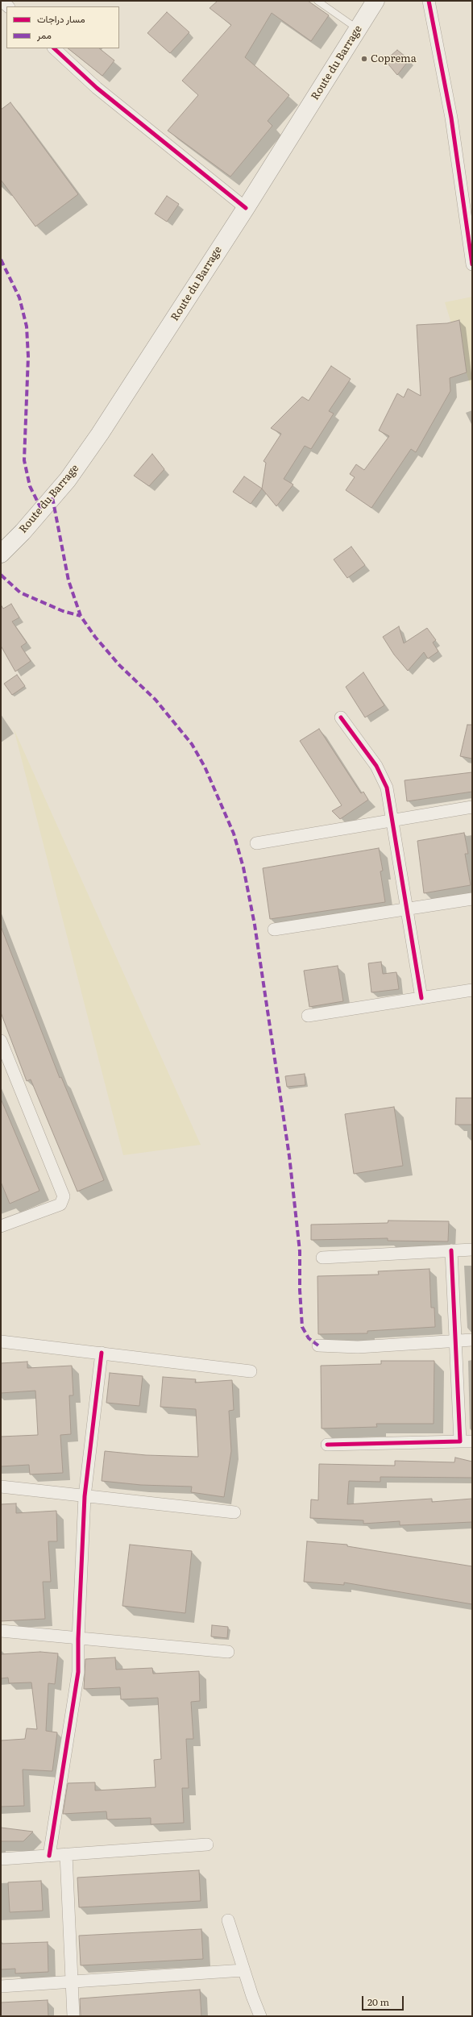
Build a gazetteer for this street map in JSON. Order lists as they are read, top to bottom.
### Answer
{
  "streets": {
    "main road": ["Route du Barrage"]
  },
  "places": ["Coprema"],
  "legend": ["مسار دراجات", "ممر"],
  "scale_bar": "20 m"
}
